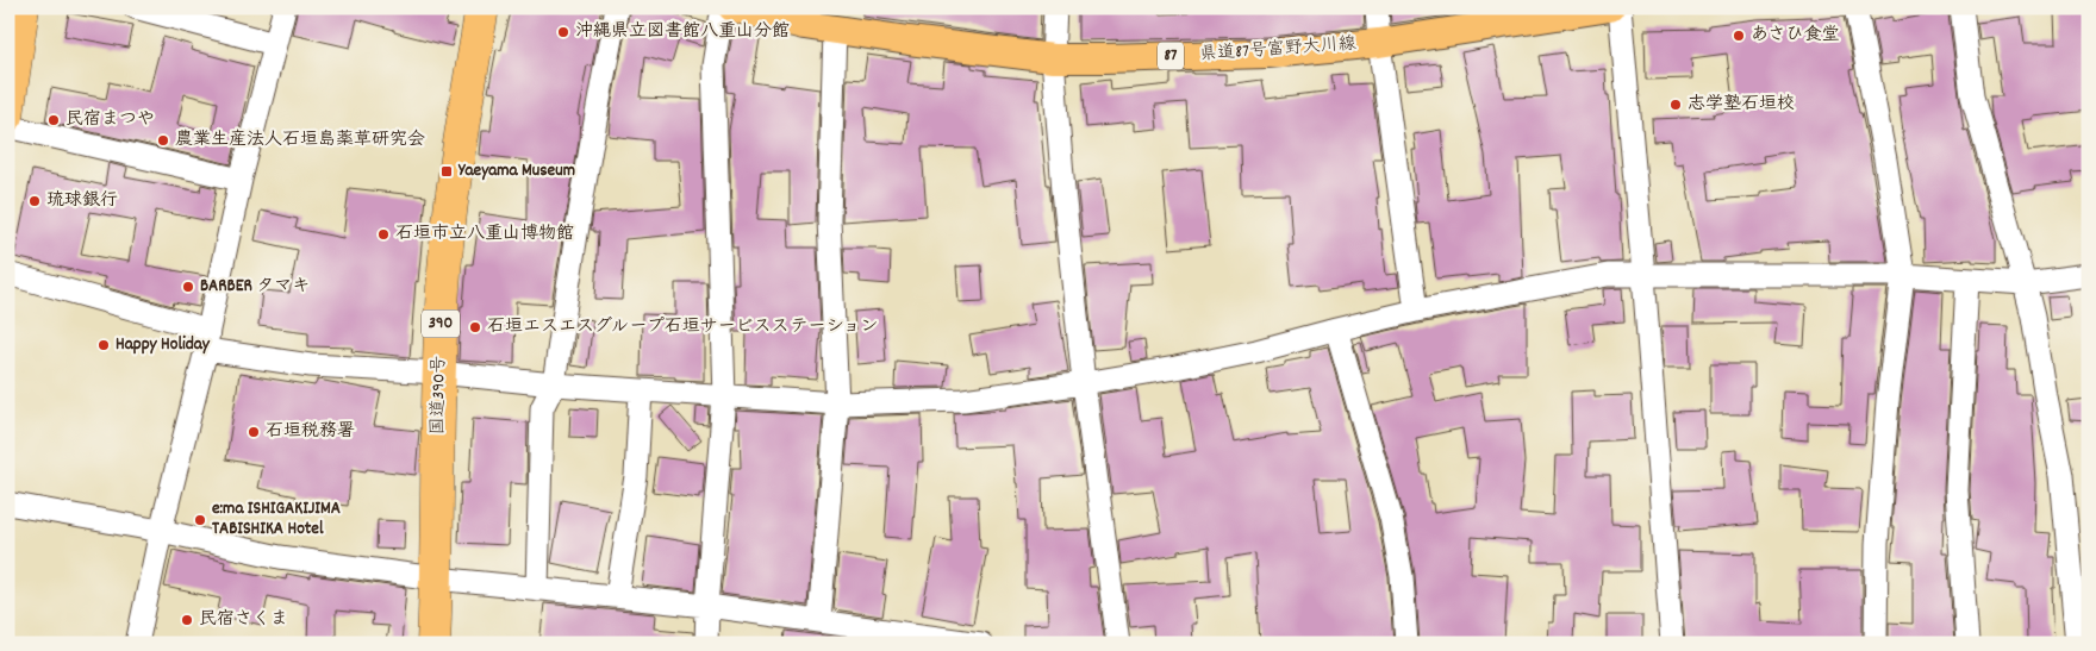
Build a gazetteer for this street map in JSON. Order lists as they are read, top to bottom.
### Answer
{
  "streets": {
    "highway": ["390", "国道390号"],
    "main road": ["県道87号富野大川線", "87"]
  },
  "places": {
    "other": [
      "沖縄県立図書館八重山分館",
      "あさひ食堂",
      "志学塾石垣校",
      "民宿まつや",
      "農業生産法人石垣島薬草研究会",
      "琉球銀行",
      "石垣市立八重山博物館",
      "BARBER タマキ",
      "石垣エスエスグループ石垣サービスステーション",
      "Happy Holiday",
      "石垣税務署",
      "e:ma ISHIGAKIJIMA TABISHIKA Hotel",
      "民宿さくま"
    ],
    "transit": ["Yaeyama Museum"]
  }
}
